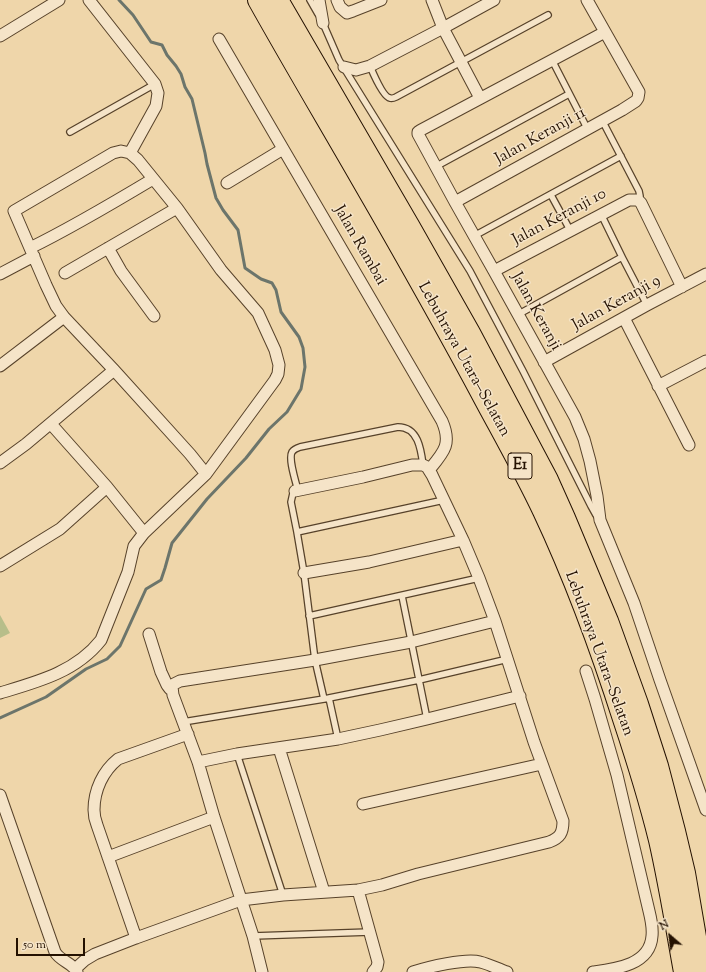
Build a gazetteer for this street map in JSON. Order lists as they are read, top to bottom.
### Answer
{
  "streets": {
    "highway": ["Lebuhraya Utara–Selatan", "E1"],
    "street": [
      "Jalan Keranji 11",
      "Jalan Keranji 10",
      "Jalan Rambai",
      "Jalan Keranji 9",
      "Jalan Keranji"
    ]
  },
  "crossings": [
    ["Jalan Keranji 11", "Jalan Keranji"],
    ["Jalan Keranji 10", "Jalan Keranji"],
    ["Jalan Keranji 9", "Jalan Keranji"]
  ],
  "scale_bar": "50 m",
  "north": "top left"
}
